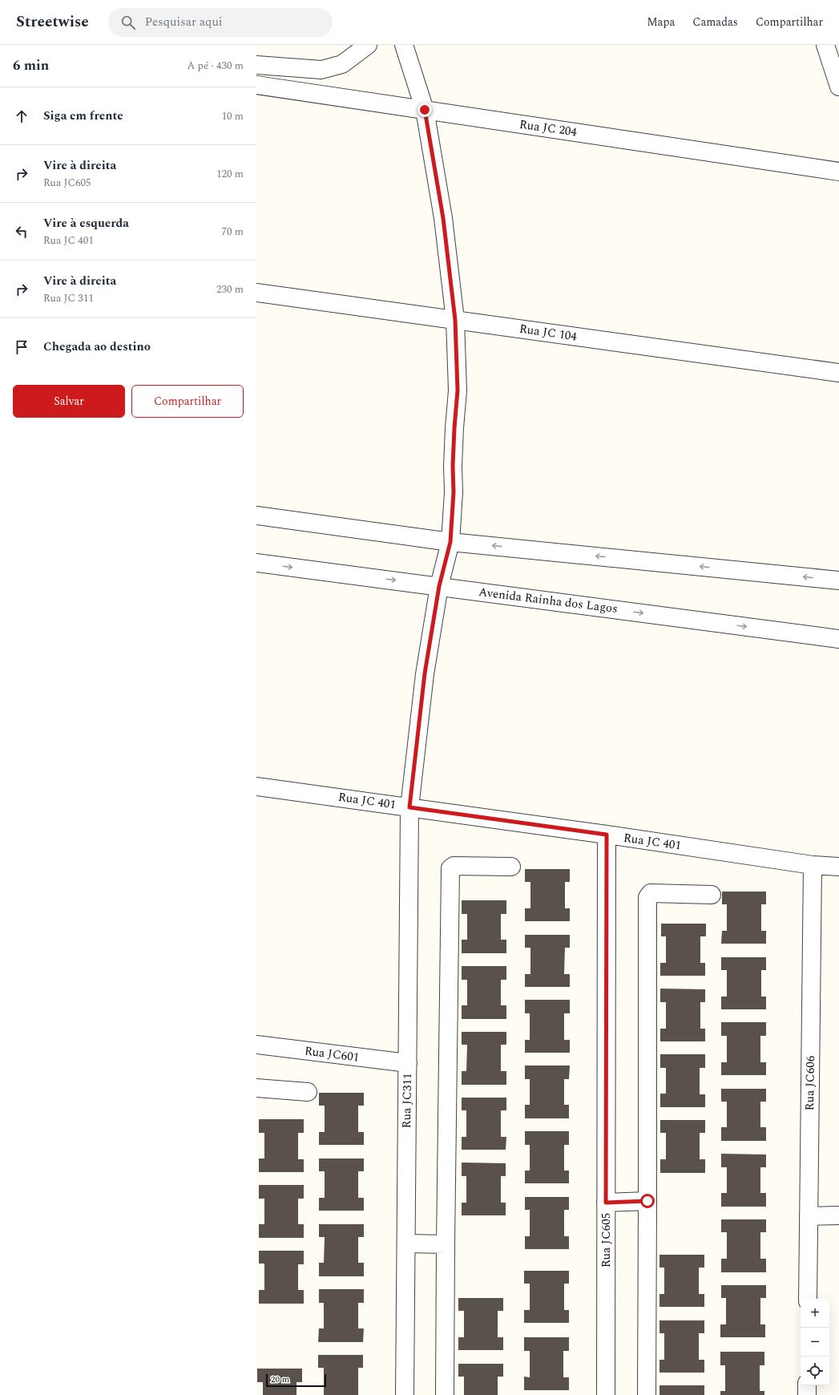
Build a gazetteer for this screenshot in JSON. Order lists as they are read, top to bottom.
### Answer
{
  "streets": {
    "street": [
      "Rua JC 204",
      "Rua JC 104",
      "Avenida Rainha dos Lagos",
      "Rua JC 401",
      "Rua JC601",
      "Rua JC606",
      "Rua JC311",
      "Rua JC605"
    ]
  },
  "crossings": [
    ["Rua JC 204", "Rua JC311"],
    ["Rua JC 104", "Rua JC311"],
    ["Avenida Rainha dos Lagos", "Rua JC311"],
    ["Rua JC 401", "Rua JC606"],
    ["Rua JC 401", "Rua JC311"],
    ["Rua JC 401", "Rua JC605"],
    ["Rua JC601", "Rua JC311"]
  ],
  "scale_bar": "20 m",
  "page": {
    "header": "Streetwise",
    "search": "Pesquisar aqui",
    "nav": ["Mapa", "Camadas", "Compartilhar"],
    "heading": ["6 min", "A pé · 430 m"],
    "list": [
      ["Siga em frente", "10 m"],
      ["Vire à direita", "Rua JC605", "120 m"],
      ["Vire à esquerda", "Rua JC 401", "70 m"],
      ["Vire à direita", "Rua JC 311", "230 m"],
      "Chegada ao destino"
    ],
    "buttons": ["Salvar", "Compartilhar"],
    "map_buttons": ["+", "−"],
    "scale": "20 m"
  }
}
